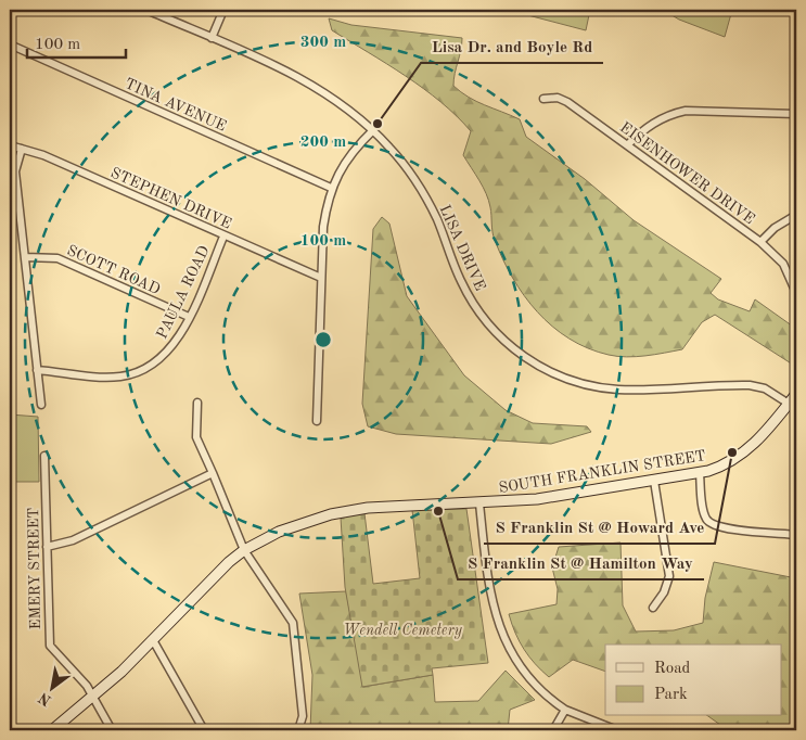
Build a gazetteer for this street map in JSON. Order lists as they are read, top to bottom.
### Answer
{
  "streets": {
    "main road": ["SOUTH FRANKLIN STREET"],
    "street": [
      "TINA AVENUE",
      "EISENHOWER DRIVE",
      "STEPHEN DRIVE",
      "LISA DRIVE",
      "SCOTT ROAD",
      "PAULA ROAD",
      "EMERY STREET"
    ]
  },
  "crossings": [
    ["STEPHEN DRIVE", "PAULA ROAD"],
    ["LISA DRIVE", "SOUTH FRANKLIN STREET"],
    ["SCOTT ROAD", "PAULA ROAD"],
    ["SOUTH FRANKLIN STREET", "EMERY STREET"]
  ],
  "parks": ["Wendell Cemetery"],
  "places": ["Lisa Dr. and Boyle Rd", "S Franklin St @ Howard Ave", "S Franklin St @ Hamilton Way"],
  "legend": ["Road", "Park"],
  "scale_bar": "100 m",
  "north": "bottom left",
  "rings": ["300 m", "200 m", "100 m"]
}
